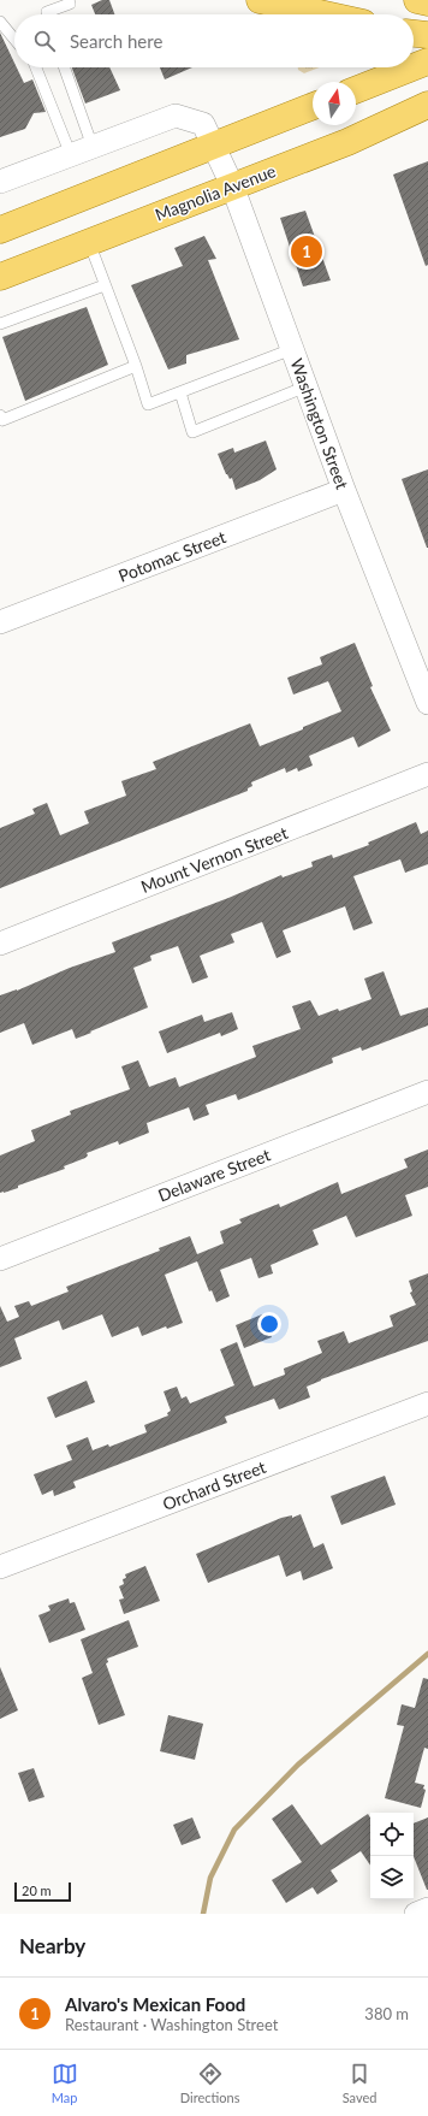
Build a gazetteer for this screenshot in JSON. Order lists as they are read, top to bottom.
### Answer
{
  "streets": {
    "main road": ["Magnolia Avenue"],
    "street": [
      "Washington Street",
      "Potomac Street",
      "Mount Vernon Street",
      "Delaware Street",
      "Orchard Street"
    ]
  },
  "crossings": [
    ["Magnolia Avenue", "Washington Street"],
    ["Washington Street", "Potomac Street"]
  ],
  "scale_bar": "20 m",
  "north": "top",
  "page": {
    "search": "Search here",
    "pins": "1",
    "scale": "20 m",
    "heading": "Nearby",
    "list": [
      {
        "mark": "1",
        "name": "Alvaro's Mexican Food",
        "note": "Restaurant · Washington Street",
        "value": "380 m"
      }
    ],
    "nav": ["Map", "Directions", "Saved"]
  }
}
